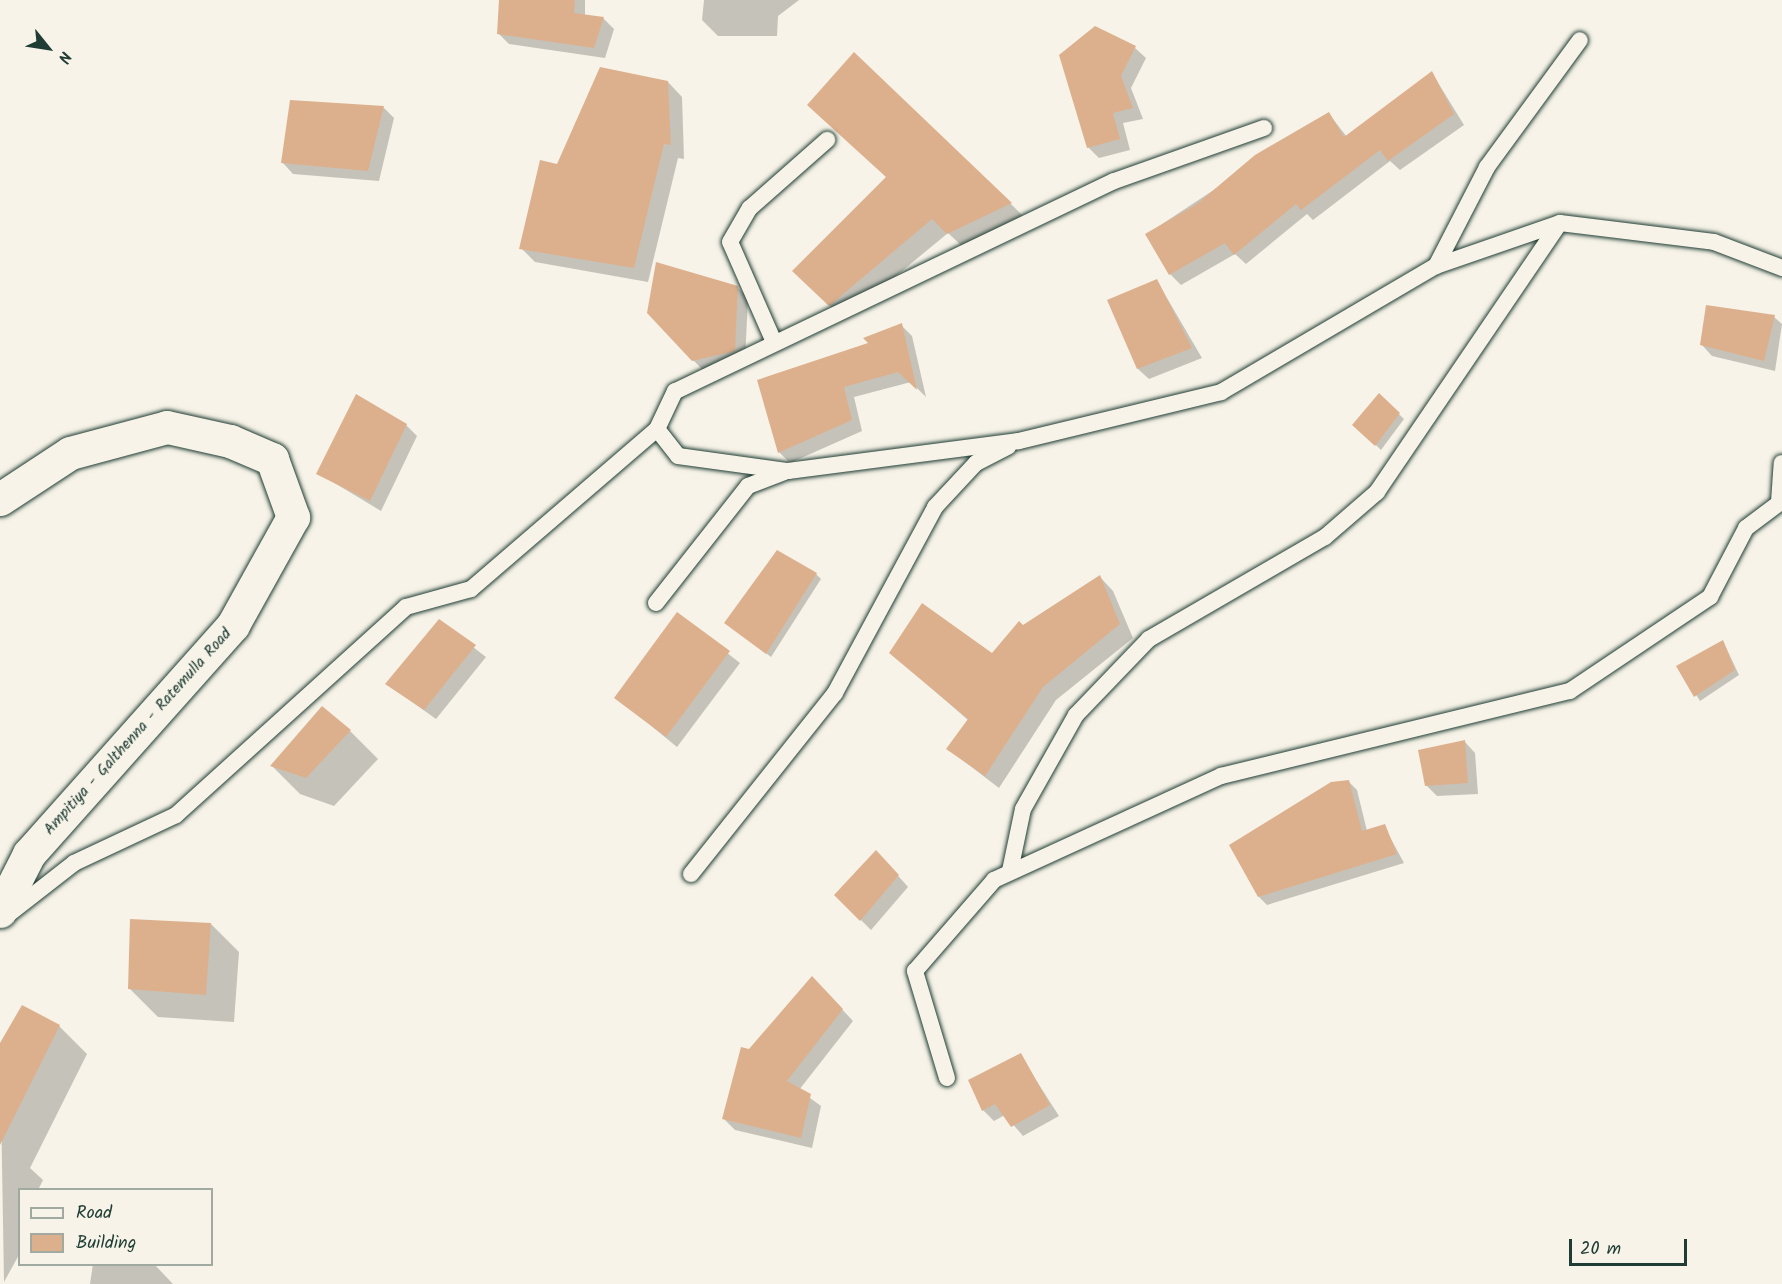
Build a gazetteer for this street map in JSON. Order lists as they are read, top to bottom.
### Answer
{
  "streets": {
    "street": ["Ampitiya - Galthenna - Ratemulla Road"]
  },
  "legend": ["Road", "Building"],
  "scale_bar": "20 m",
  "north": "bottom right"
}
